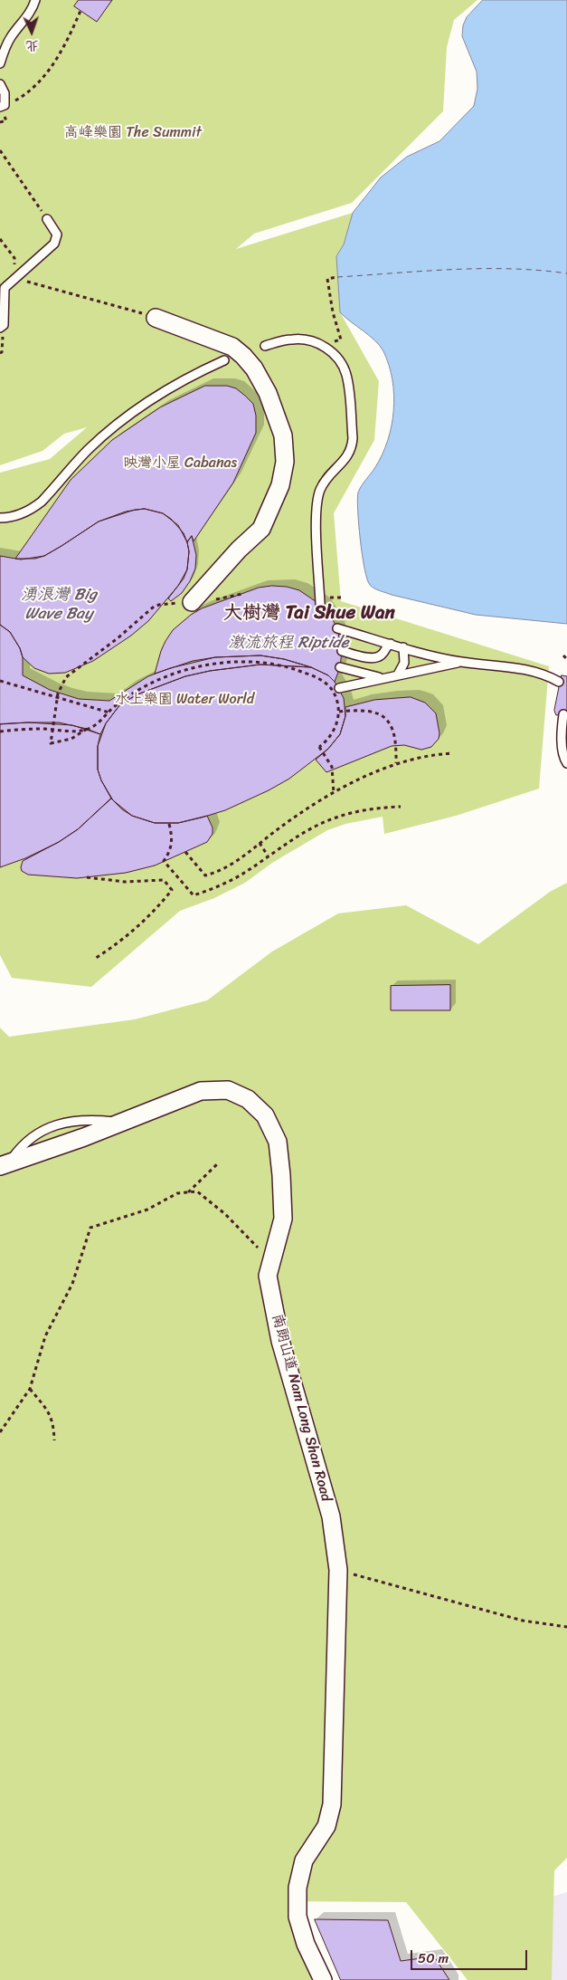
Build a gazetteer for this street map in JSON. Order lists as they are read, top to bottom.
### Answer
{
  "streets": {
    "street": ["南朗山道 Nam Long Shan Road"]
  },
  "districts": ["大樹灣 Tai Shue Wan"],
  "water": ["湧浪灣 Big Wave Bay", "激流旅程 Riptide"],
  "parks": ["高峰樂園 The Summit", "映灣小屋 Cabanas", "水上樂園 Water World"],
  "scale_bar": "50 m",
  "north": "bottom"
}
